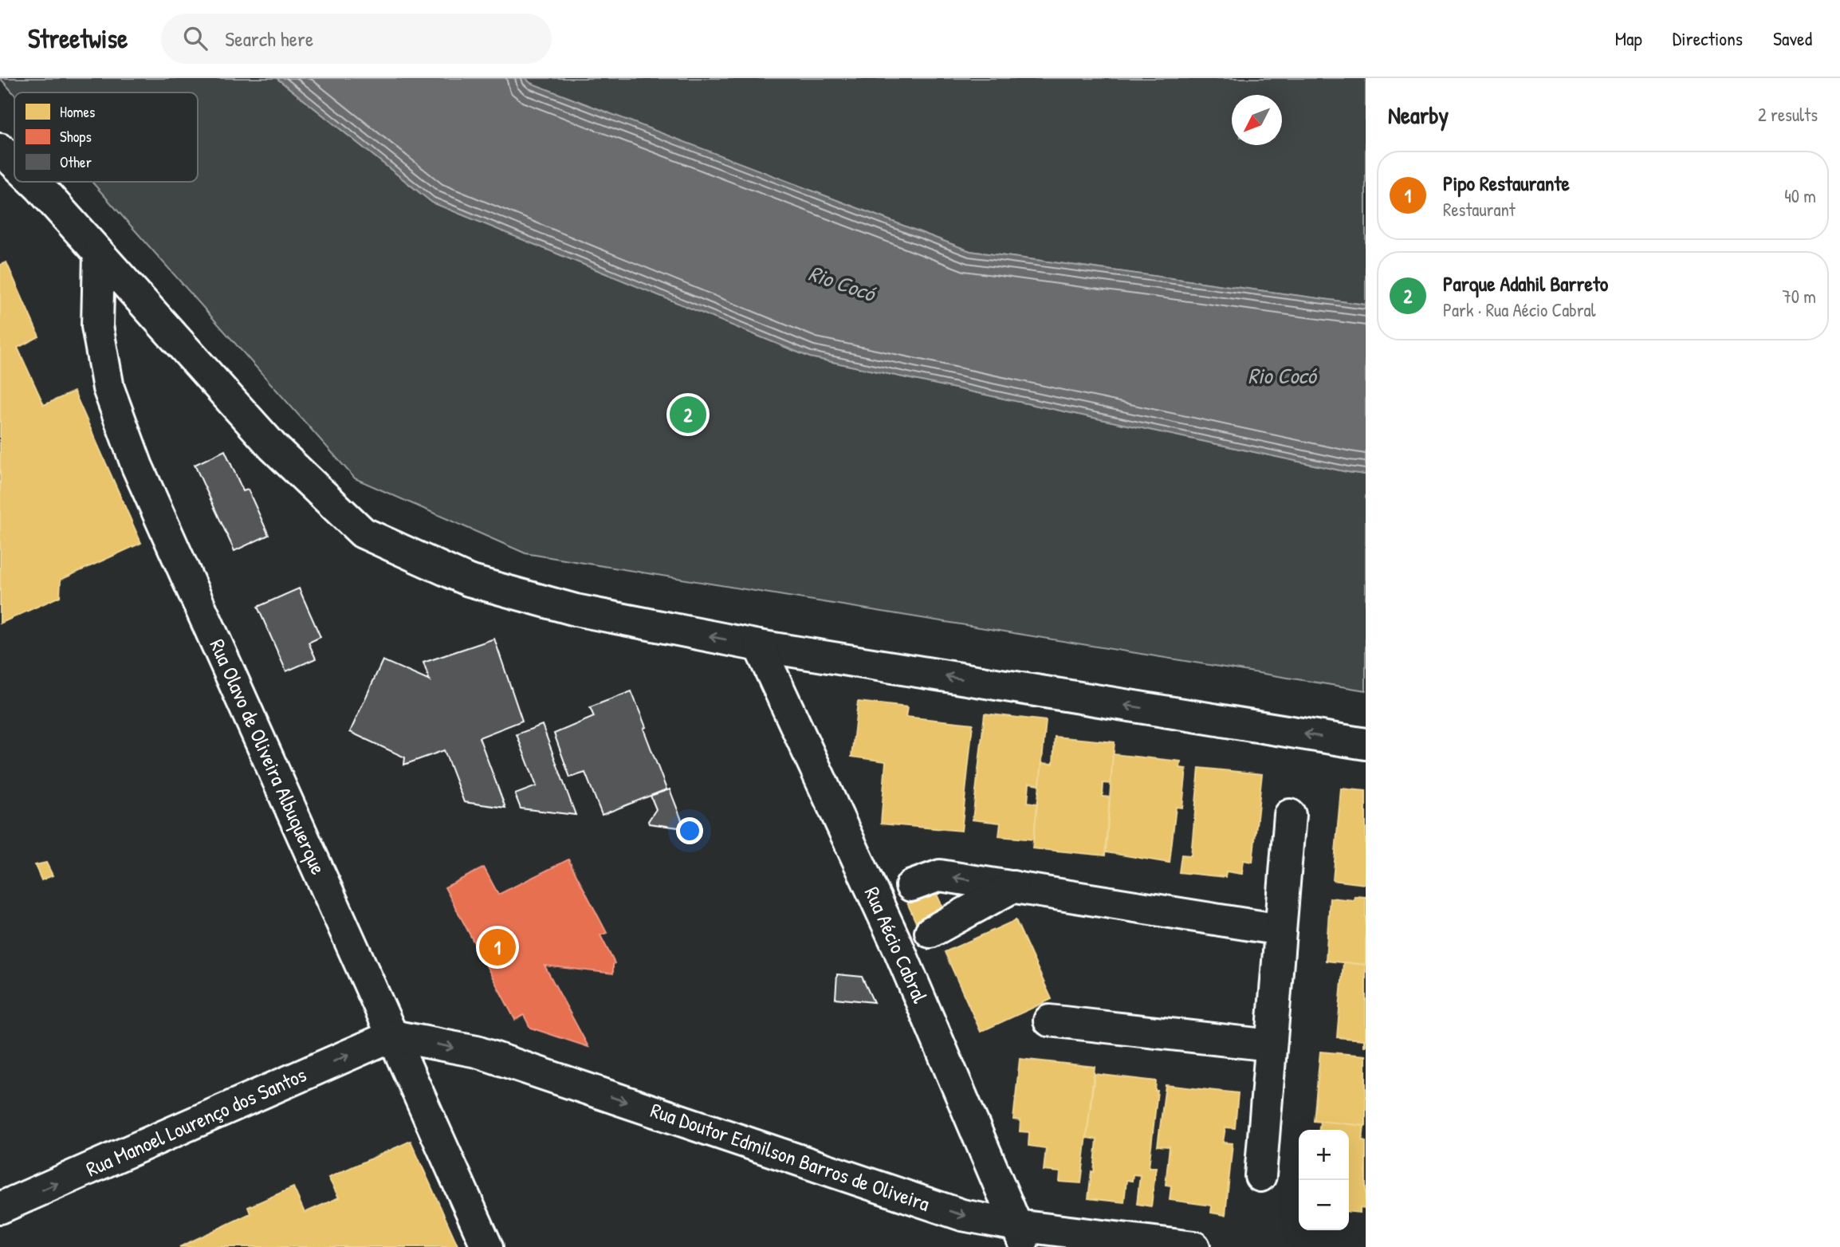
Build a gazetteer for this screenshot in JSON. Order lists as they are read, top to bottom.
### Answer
{
  "streets": {
    "street": [
      "Rua Olavo de Oliveira Albuquerque",
      "Rua Aécio Cabral",
      "Rua Manoel Lourenço dos Santos",
      "Rua Doutor Edmilson Barros de Oliveira"
    ]
  },
  "crossings": [
    ["Rua Olavo de Oliveira Albuquerque", "Rua Manoel Lourenço dos Santos"],
    ["Rua Olavo de Oliveira Albuquerque", "Rua Doutor Edmilson Barros de Oliveira"],
    ["Rua Aécio Cabral", "Rua Doutor Edmilson Barros de Oliveira"],
    ["Rua Manoel Lourenço dos Santos", "Rua Doutor Edmilson Barros de Oliveira"]
  ],
  "one_way": ["Rua Manoel Lourenço dos Santos", "Rua Doutor Edmilson Barros de Oliveira"],
  "water": ["Rio Cocó"],
  "legend": ["Homes", "Shops", "Other"],
  "north": "bottom left",
  "page": {
    "header": "Streetwise",
    "search": "Search here",
    "nav": ["Map", "Directions", "Saved"],
    "heading": ["Nearby", "2 results"],
    "list": [
      {
        "mark": "1",
        "name": "Pipo Restaurante",
        "note": "Restaurant",
        "value": "40 m"
      },
      {
        "mark": "2",
        "name": "Parque Adahil Barreto",
        "note": "Park · Rua Aécio Cabral",
        "value": "70 m"
      }
    ],
    "pins": ["2", "1"],
    "map_buttons": ["+", "−"]
  }
}
